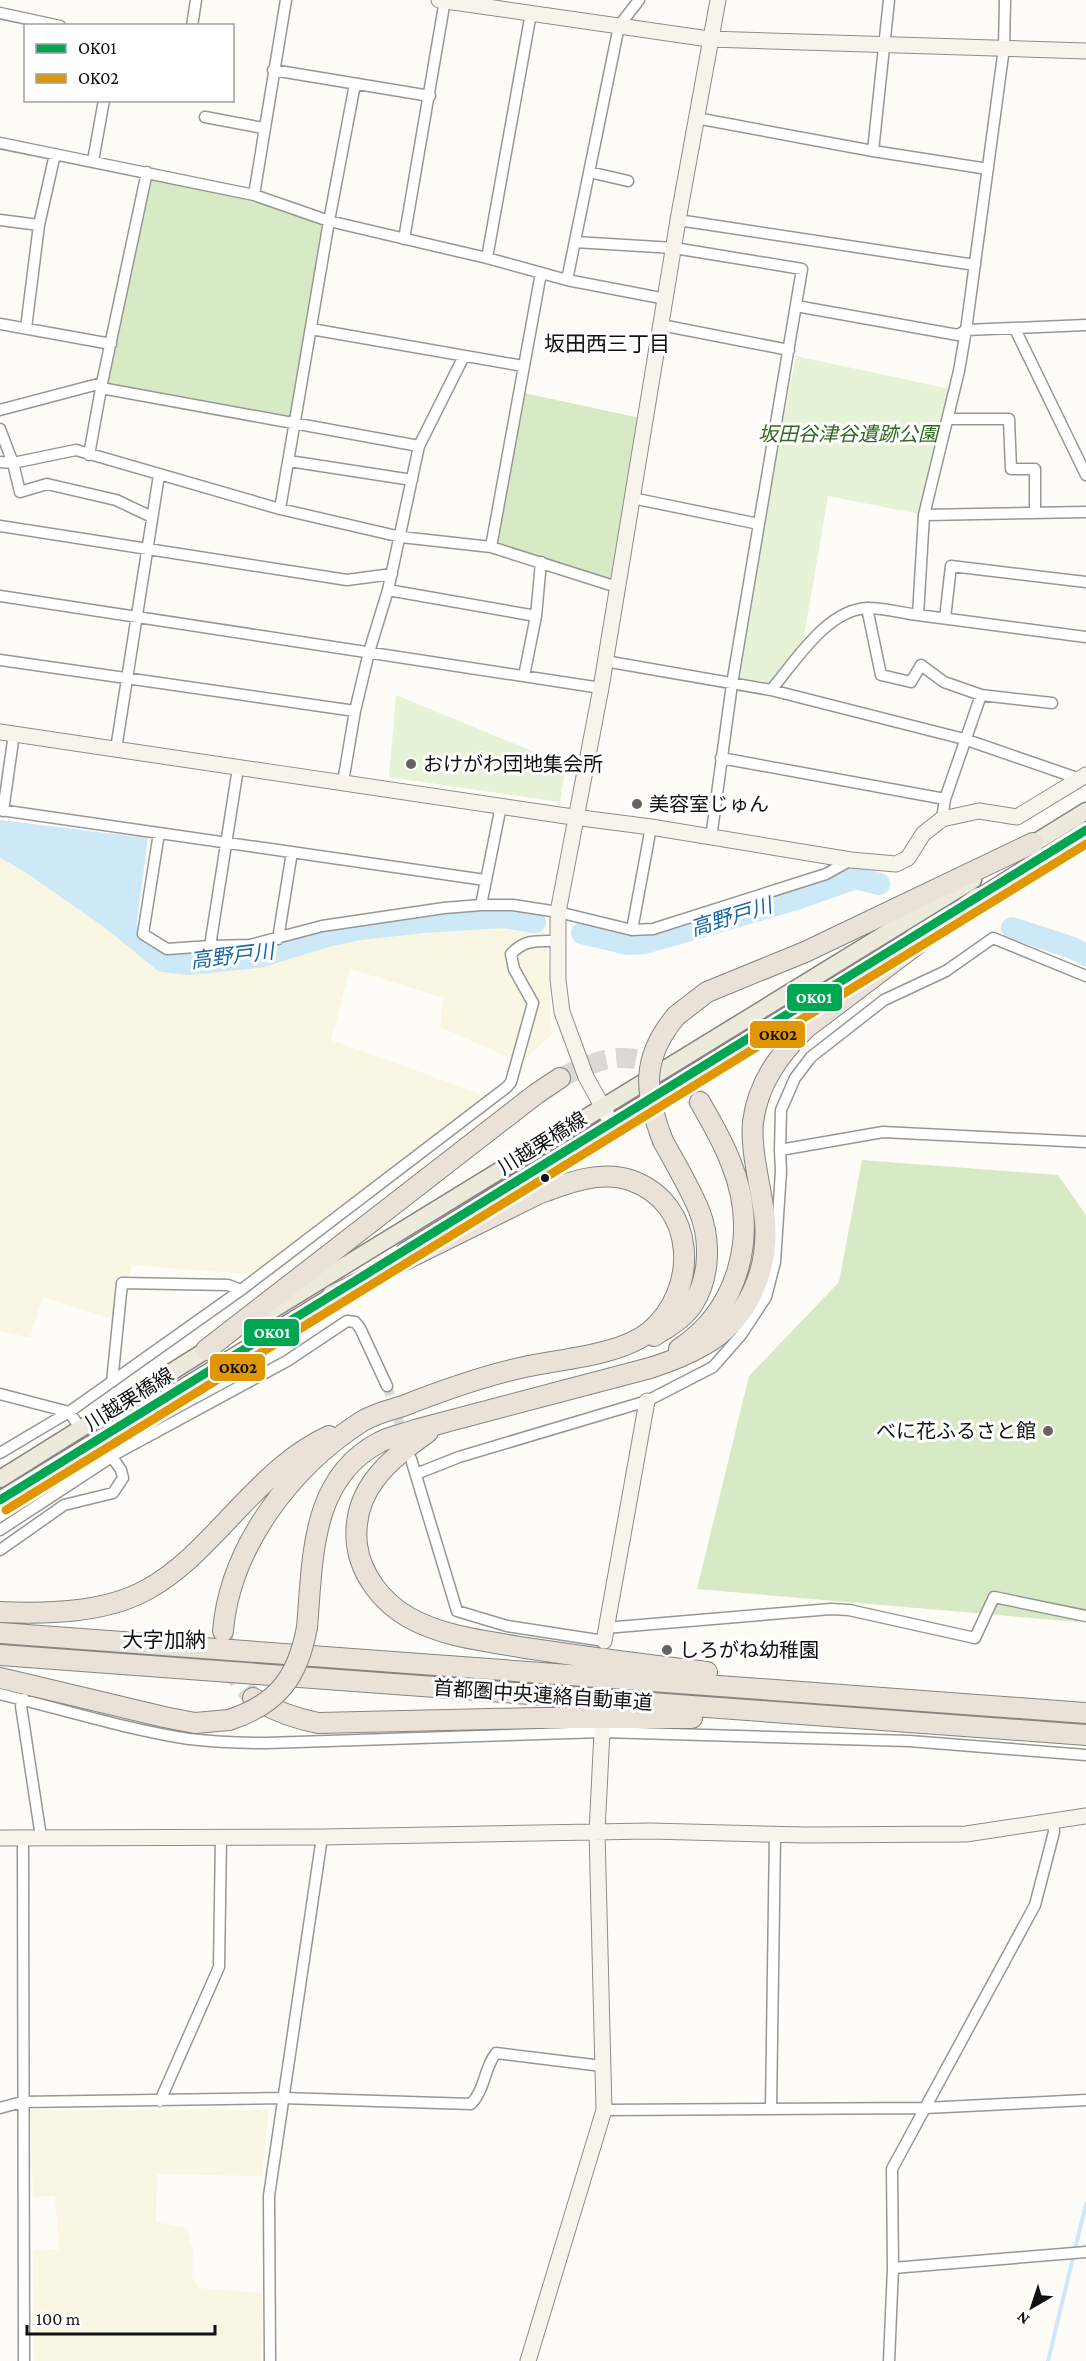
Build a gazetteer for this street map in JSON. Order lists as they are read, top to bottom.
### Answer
{
  "streets": {
    "highway": ["首都圏中央連絡自動車道"],
    "main road": ["川越栗橋線"]
  },
  "districts": ["坂田西三丁目", "大字加納"],
  "water": ["高野戸川"],
  "parks": ["坂田谷津谷遺跡公園"],
  "places": [
    "おけがわ団地集会所",
    "美容室じゅん",
    "べに花ふるさと館",
    "しろがね幼稚園"
  ],
  "lines": ["transit line OK01", "transit line OK02"],
  "legend": ["OK01", "OK02"],
  "scale_bar": "100 m",
  "north": "bottom left"
}
